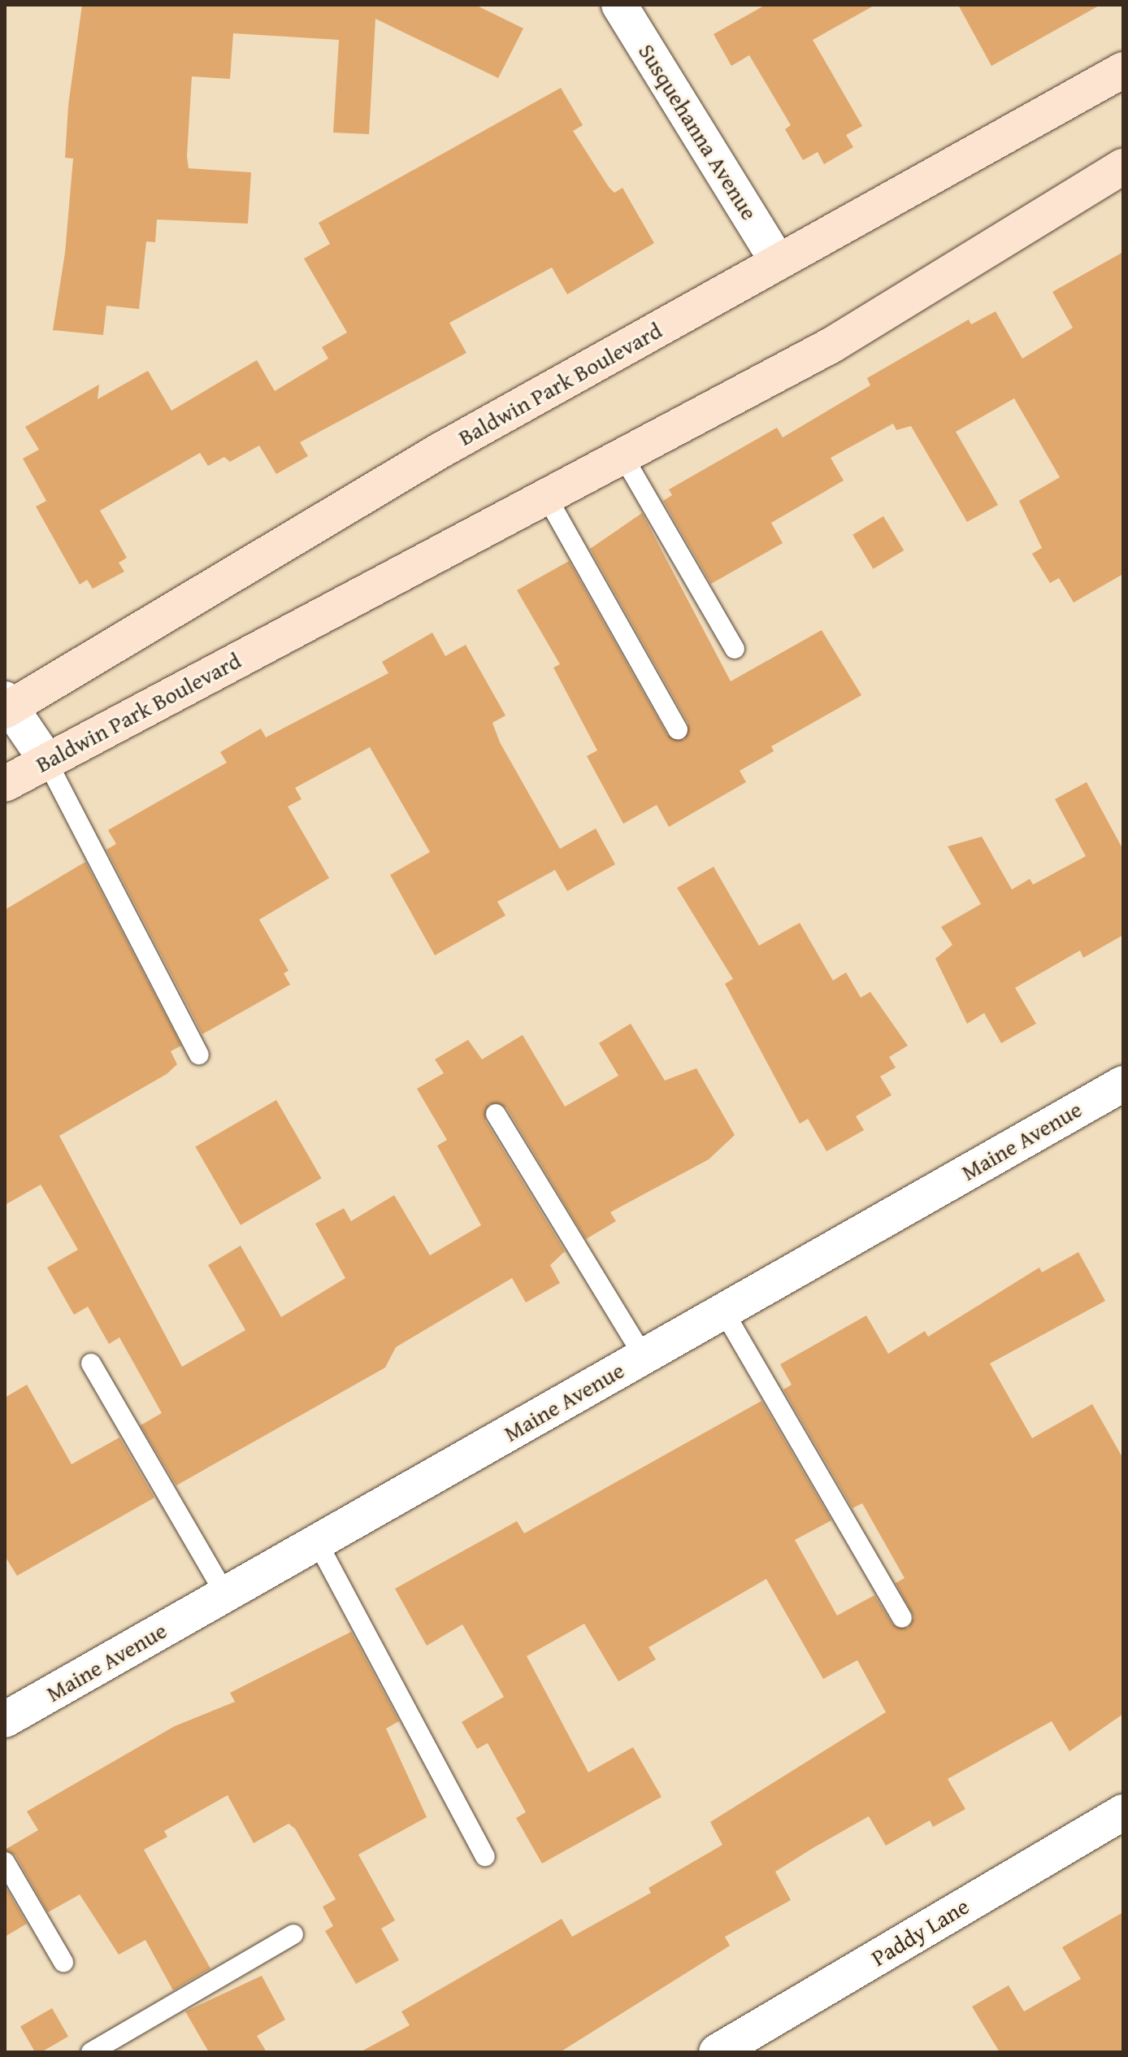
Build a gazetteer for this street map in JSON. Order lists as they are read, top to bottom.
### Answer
{
  "streets": {
    "main road": ["Baldwin Park Boulevard"],
    "street": ["Susquehanna Avenue", "Maine Avenue", "Paddy Lane"]
  },
  "crossings": [
    ["Susquehanna Avenue", "Baldwin Park Boulevard"]
  ]
}
